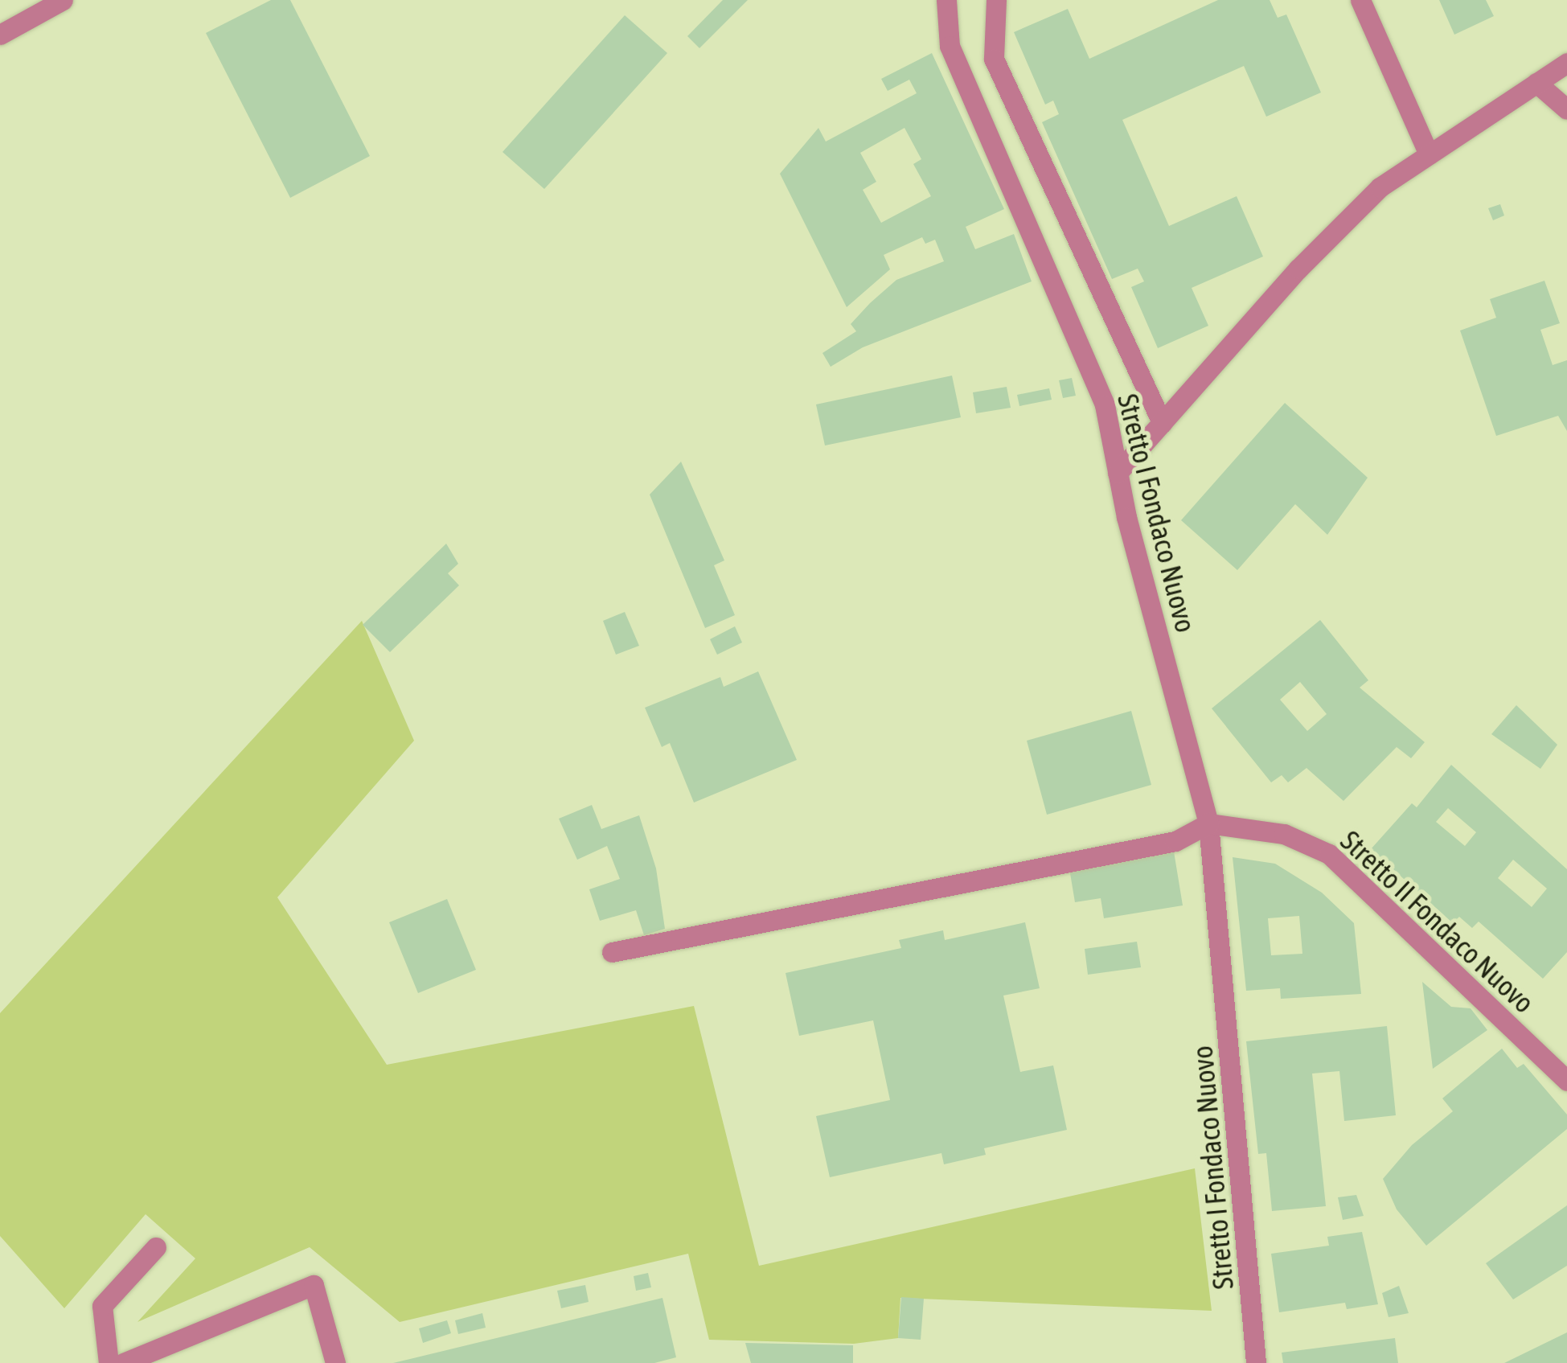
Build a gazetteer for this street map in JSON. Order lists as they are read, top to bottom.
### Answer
{
  "streets": {
    "street": ["Stretto I Fondaco Nuovo", "Stretto II Fondaco Nuovo"]
  },
  "crossings": [
    ["Stretto I Fondaco Nuovo", "Stretto II Fondaco Nuovo"]
  ]
}
